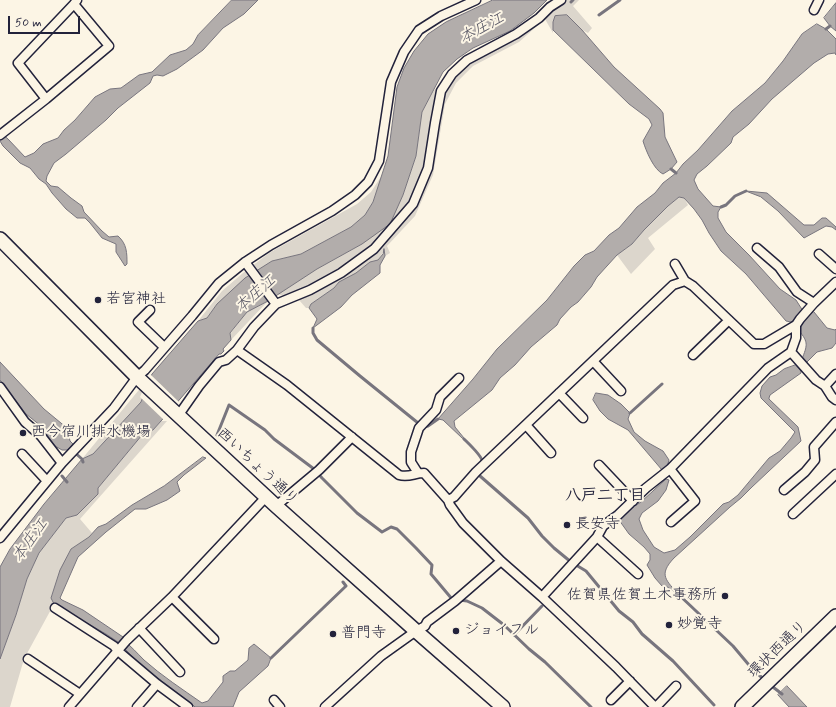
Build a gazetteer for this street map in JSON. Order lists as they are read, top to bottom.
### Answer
{
  "streets": {
    "highway": ["西いちょう通り", "環状西通り"]
  },
  "districts": ["八戸二丁目"],
  "water": ["本庄江"],
  "places": [
    "若宮神社",
    "西今宿川排水機場",
    "長安寺",
    "佐賀県佐賀土木事務所",
    "妙覚寺",
    "ジョイフル",
    "普門寺"
  ],
  "scale_bar": "50 m"
}
